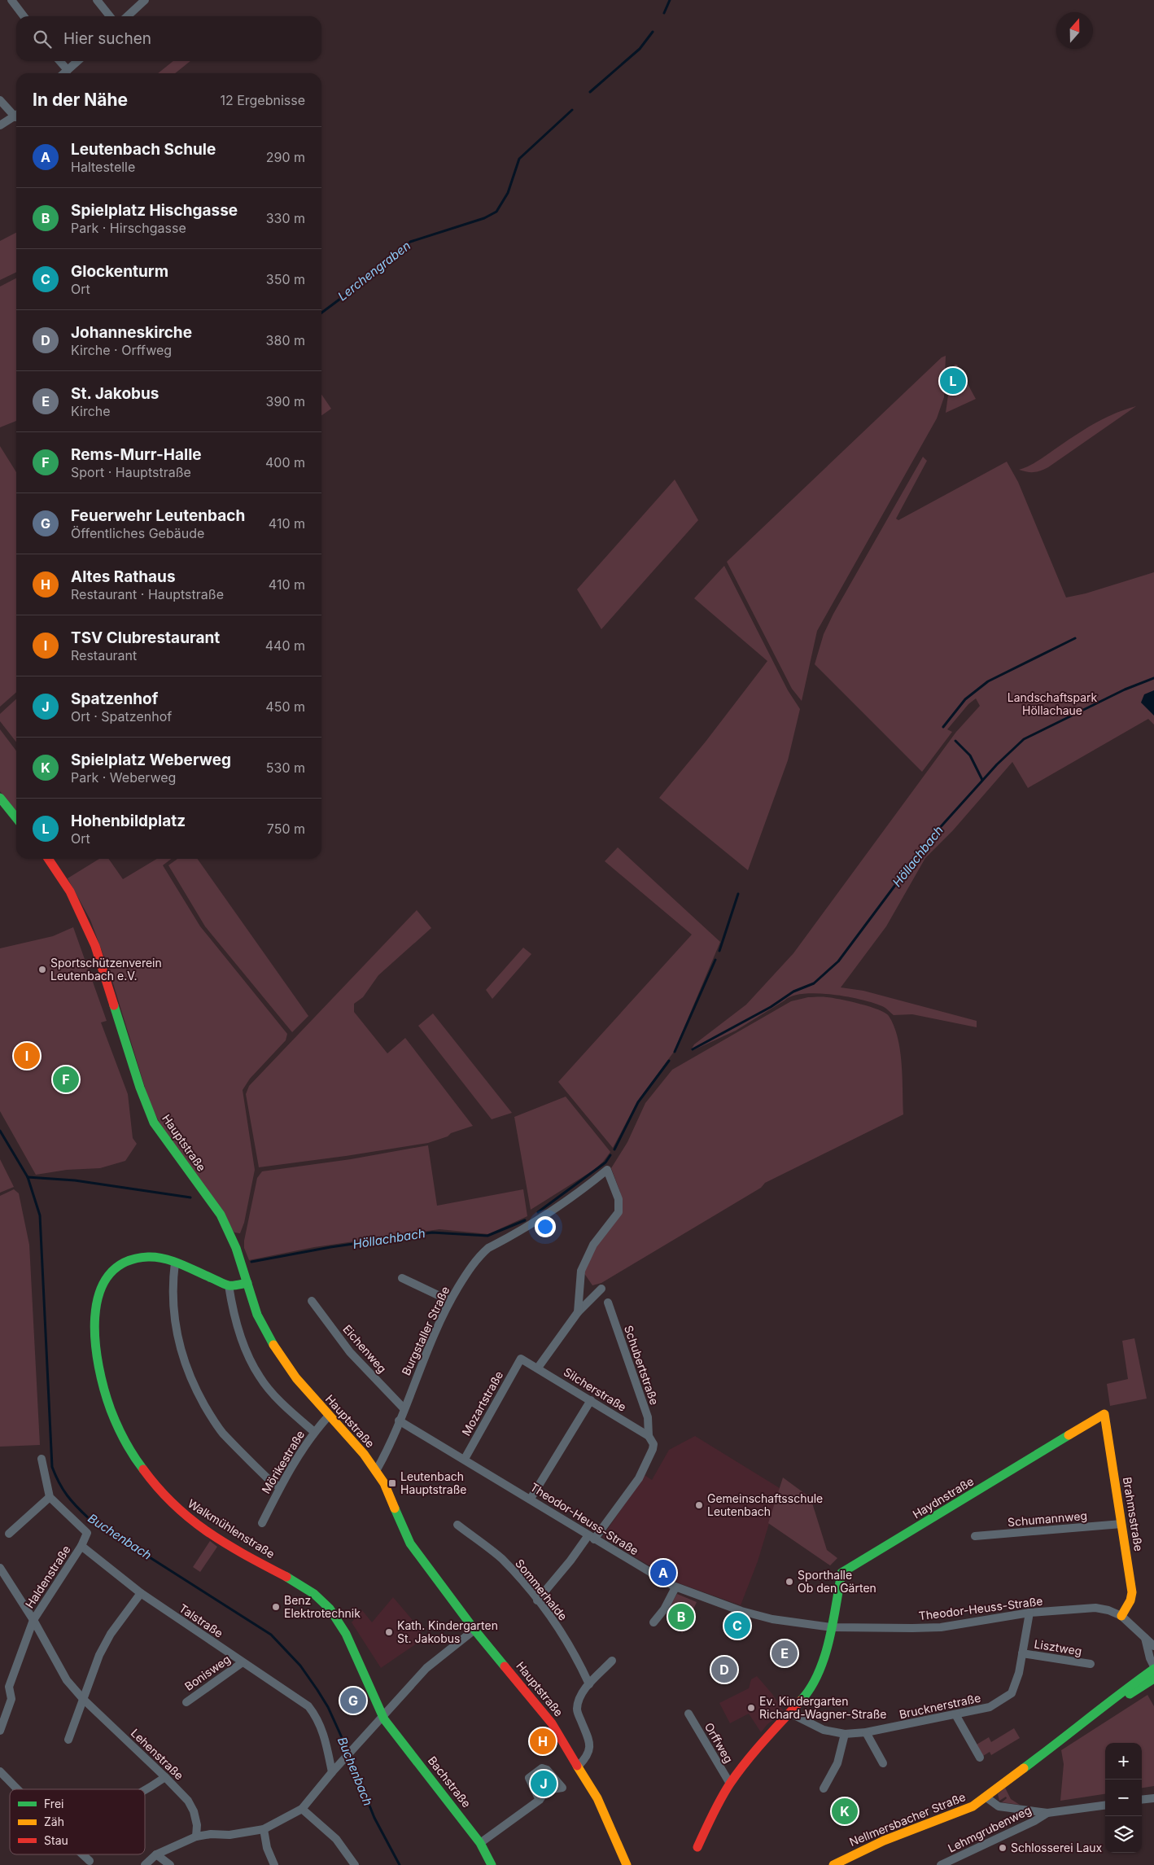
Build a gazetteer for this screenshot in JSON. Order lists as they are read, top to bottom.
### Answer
{
  "streets": {
    "street": [
      "Hauptstraße",
      "Burgstaller Straße",
      "Eichenweg",
      "Schubertstraße",
      "Silcherstraße",
      "Mozartstraße",
      "Mörikestraße",
      "Haydnstraße",
      "Brahmsstraße",
      "Theodor-Heuss-Straße",
      "Schumannweg",
      "Walkmühlenstraße",
      "Haldenstraße",
      "Sommerhalde",
      "Talstraße",
      "Lisztweg",
      "Bonisweg",
      "Brucknerstraße",
      "Orffweg",
      "Lehenstraße",
      "Bachstraße",
      "Nellmersbacher Straße",
      "Lehmgrubenweg"
    ]
  },
  "crossings": [
    ["Hauptstraße", "Burgstaller Straße"],
    ["Hauptstraße", "Mörikestraße"],
    ["Burgstaller Straße", "Eichenweg"],
    ["Burgstaller Straße", "Theodor-Heuss-Straße"],
    ["Schubertstraße", "Silcherstraße"],
    ["Silcherstraße", "Mozartstraße"],
    ["Silcherstraße", "Theodor-Heuss-Straße"],
    ["Mozartstraße", "Theodor-Heuss-Straße"],
    ["Haydnstraße", "Brahmsstraße"],
    ["Haydnstraße", "Theodor-Heuss-Straße"],
    ["Haydnstraße", "Brucknerstraße"],
    ["Haydnstraße", "Orffweg"],
    ["Brahmsstraße", "Theodor-Heuss-Straße"],
    ["Brahmsstraße", "Schumannweg"],
    ["Theodor-Heuss-Straße", "Brucknerstraße"],
    ["Walkmühlenstraße", "Bachstraße"],
    ["Haldenstraße", "Talstraße"],
    ["Haldenstraße", "Lehenstraße"],
    ["Talstraße", "Bonisweg"],
    ["Lisztweg", "Brucknerstraße"]
  ],
  "water": ["Lerchengraben", "Höllachbach", "Buchenbach"],
  "parks": ["Landschaftspark Höllachaue"],
  "places": {
    "other": [
      "Sportschützenverein Leutenbach e.V.",
      "Gemeinschaftsschule Leutenbach",
      "Sporthalle Ob den Gärten",
      "Benz Elektrotechnik",
      "Kath. Kindergarten St. Jakobus",
      "Ev. Kindergarten Richard-Wagner-Straße",
      "Schlosserei Laux"
    ],
    "transit": ["Leutenbach Hauptstraße"]
  },
  "legend": ["Frei", "Zäh", "Stau"],
  "north": "top",
  "page": {
    "search": "Hier suchen",
    "heading": ["In der Nähe", "12 Ergebnisse"],
    "list": [
      {
        "mark": "A",
        "name": "Leutenbach Schule",
        "note": "Haltestelle",
        "value": "290 m"
      },
      {
        "mark": "B",
        "name": "Spielplatz Hischgasse",
        "note": "Park · Hirschgasse",
        "value": "330 m"
      },
      {
        "mark": "C",
        "name": "Glockenturm",
        "note": "Ort",
        "value": "350 m"
      },
      {
        "mark": "D",
        "name": "Johanneskirche",
        "note": "Kirche · Orffweg",
        "value": "380 m"
      },
      {
        "mark": "E",
        "name": "St. Jakobus",
        "note": "Kirche",
        "value": "390 m"
      },
      {
        "mark": "F",
        "name": "Rems-Murr-Halle",
        "note": "Sport · Hauptstraße",
        "value": "400 m"
      },
      {
        "mark": "G",
        "name": "Feuerwehr Leutenbach",
        "note": "Öffentliches Gebäude",
        "value": "410 m"
      },
      {
        "mark": "H",
        "name": "Altes Rathaus",
        "note": "Restaurant · Hauptstraße",
        "value": "410 m"
      },
      {
        "mark": "I",
        "name": "TSV Clubrestaurant",
        "note": "Restaurant",
        "value": "440 m"
      },
      {
        "mark": "J",
        "name": "Spatzenhof",
        "note": "Ort · Spatzenhof",
        "value": "450 m"
      },
      {
        "mark": "K",
        "name": "Spielplatz Weberweg",
        "note": "Park · Weberweg",
        "value": "530 m"
      },
      {
        "mark": "L",
        "name": "Hohenbildplatz",
        "note": "Ort",
        "value": "750 m"
      }
    ],
    "pins": [
      "L",
      "I",
      "F",
      "A",
      "B",
      "C",
      "E",
      "D",
      "G",
      "H",
      "J",
      "K"
    ],
    "map_buttons": ["+", "−"]
  }
}
